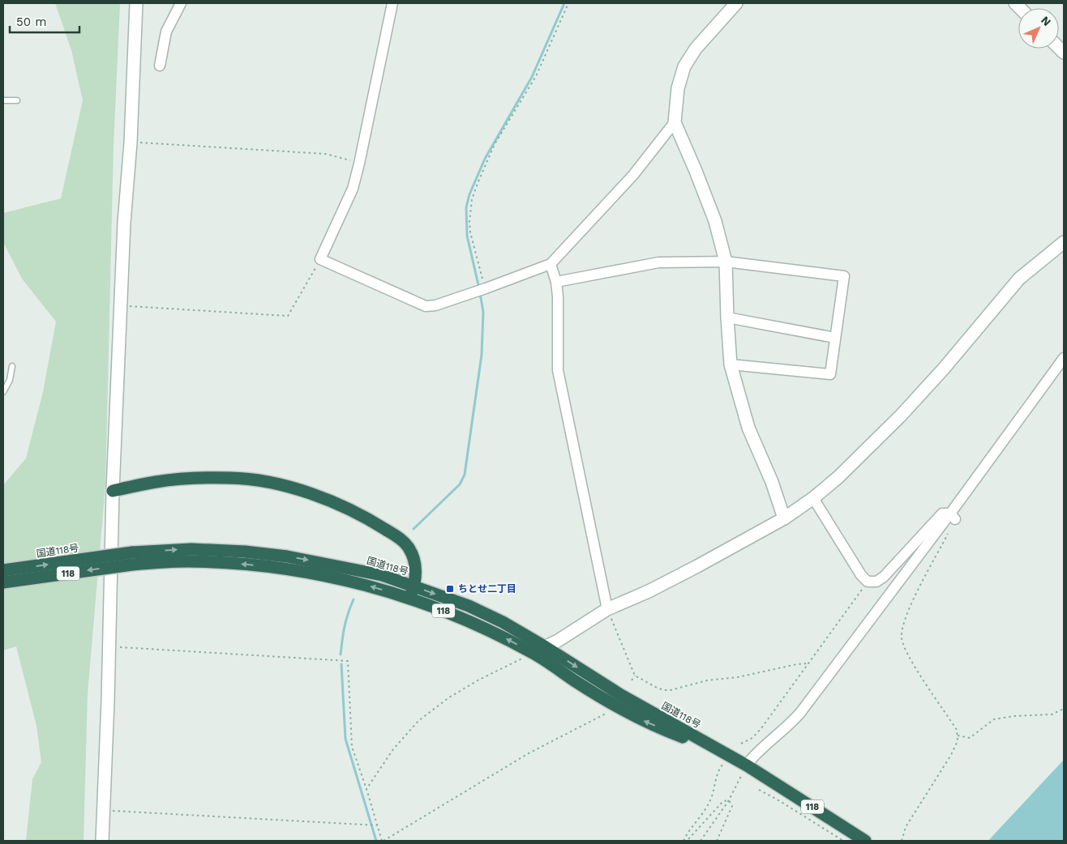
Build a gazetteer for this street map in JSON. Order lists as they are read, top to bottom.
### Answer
{
  "streets": {
    "highway": ["国道118号", "118"]
  },
  "places": {
    "transit": ["ちとせ二丁目"]
  },
  "scale_bar": "50 m",
  "north": "top right"
}
